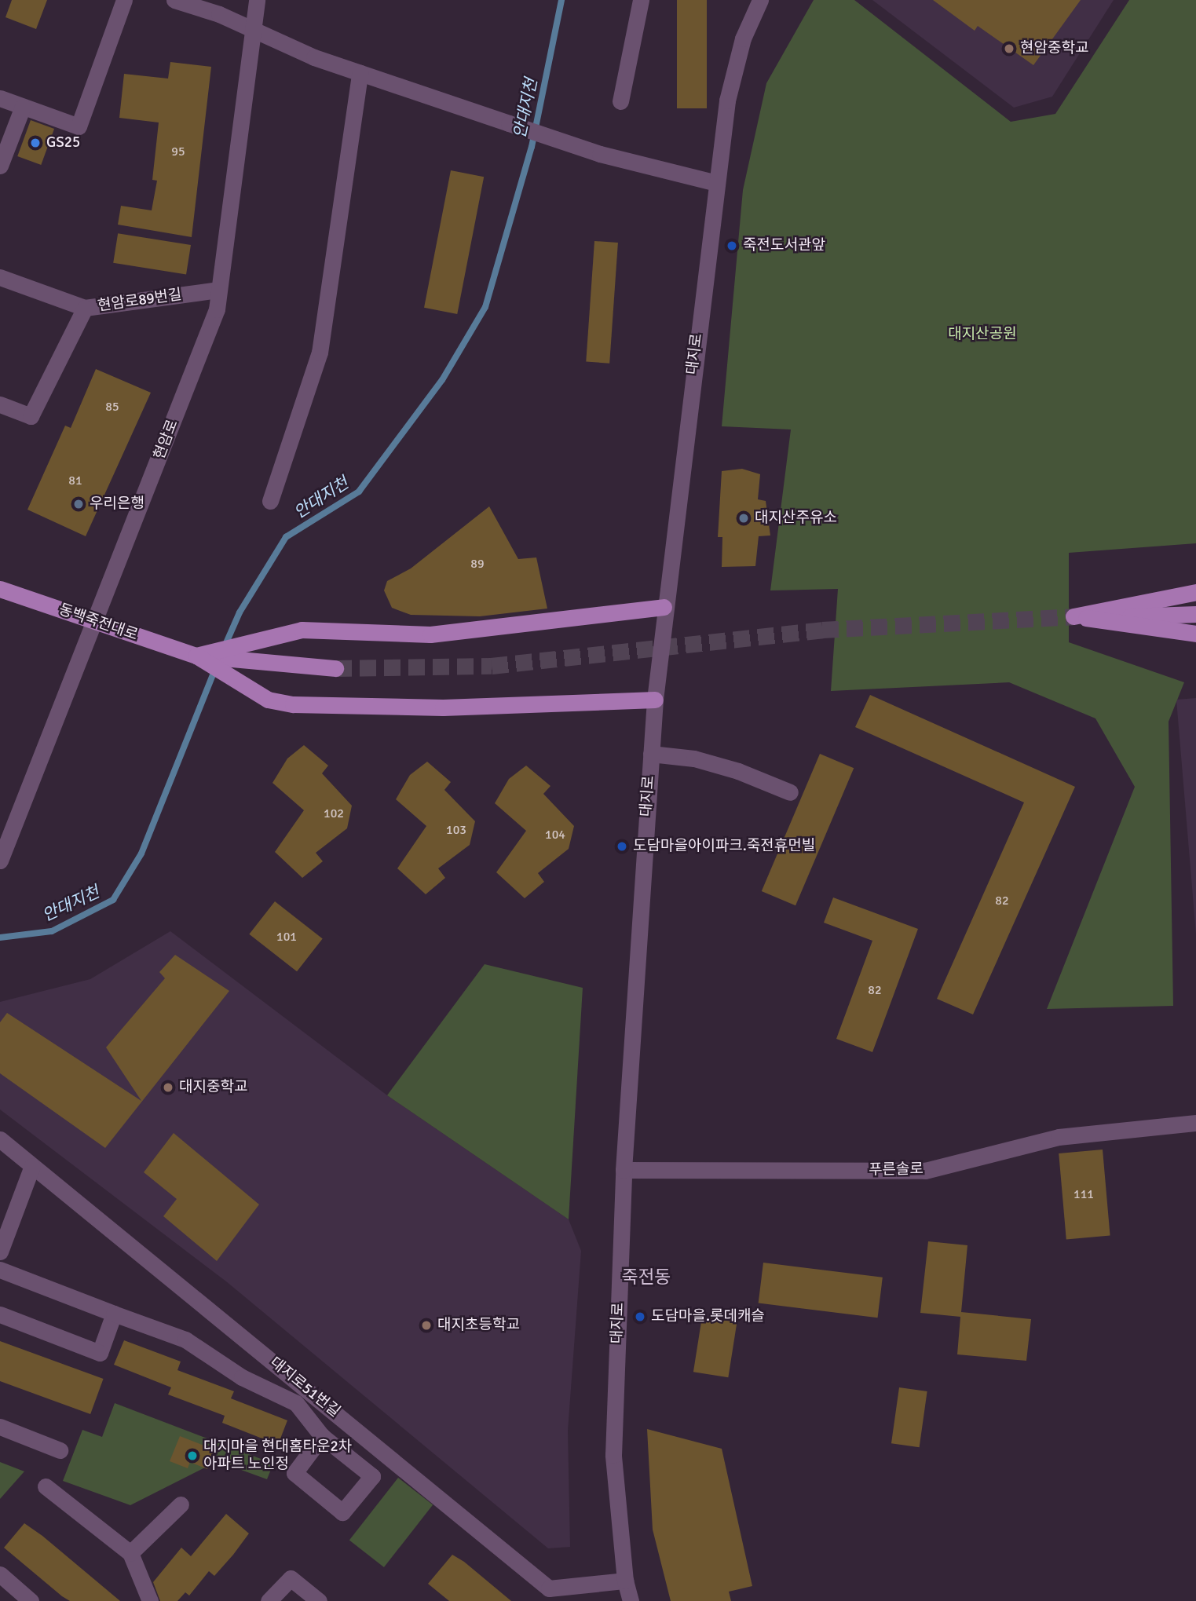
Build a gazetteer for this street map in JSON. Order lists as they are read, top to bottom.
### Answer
{
  "streets": {
    "main road": ["동백죽전대로"],
    "street": [
      "현암로89번길",
      "대지로",
      "현암로",
      "푸른솔로",
      "대지로51번길"
    ]
  },
  "crossings": [
    ["현암로89번길", "현암로"],
    ["대지로", "푸른솔로"],
    ["대지로", "대지로51번길"],
    ["현암로", "동백죽전대로"]
  ],
  "districts": ["죽전동"],
  "water": ["안대지천"],
  "parks": ["대지산공원"],
  "places": [
    "현암중학교",
    "GS25",
    "죽전도서관앞",
    "우리은행",
    "대지산주유소",
    "도담마을아이파크.죽전휴먼빌",
    "대지중학교",
    "도담마을.롯데캐슬",
    "대지초등학교",
    "대지마을 현대홈타운2차 아파트 노인정"
  ],
  "house_numbers": [
    "95",
    "85",
    "81",
    "89",
    "102",
    "103",
    "104",
    "82",
    "101",
    "82",
    "111"
  ]
}
